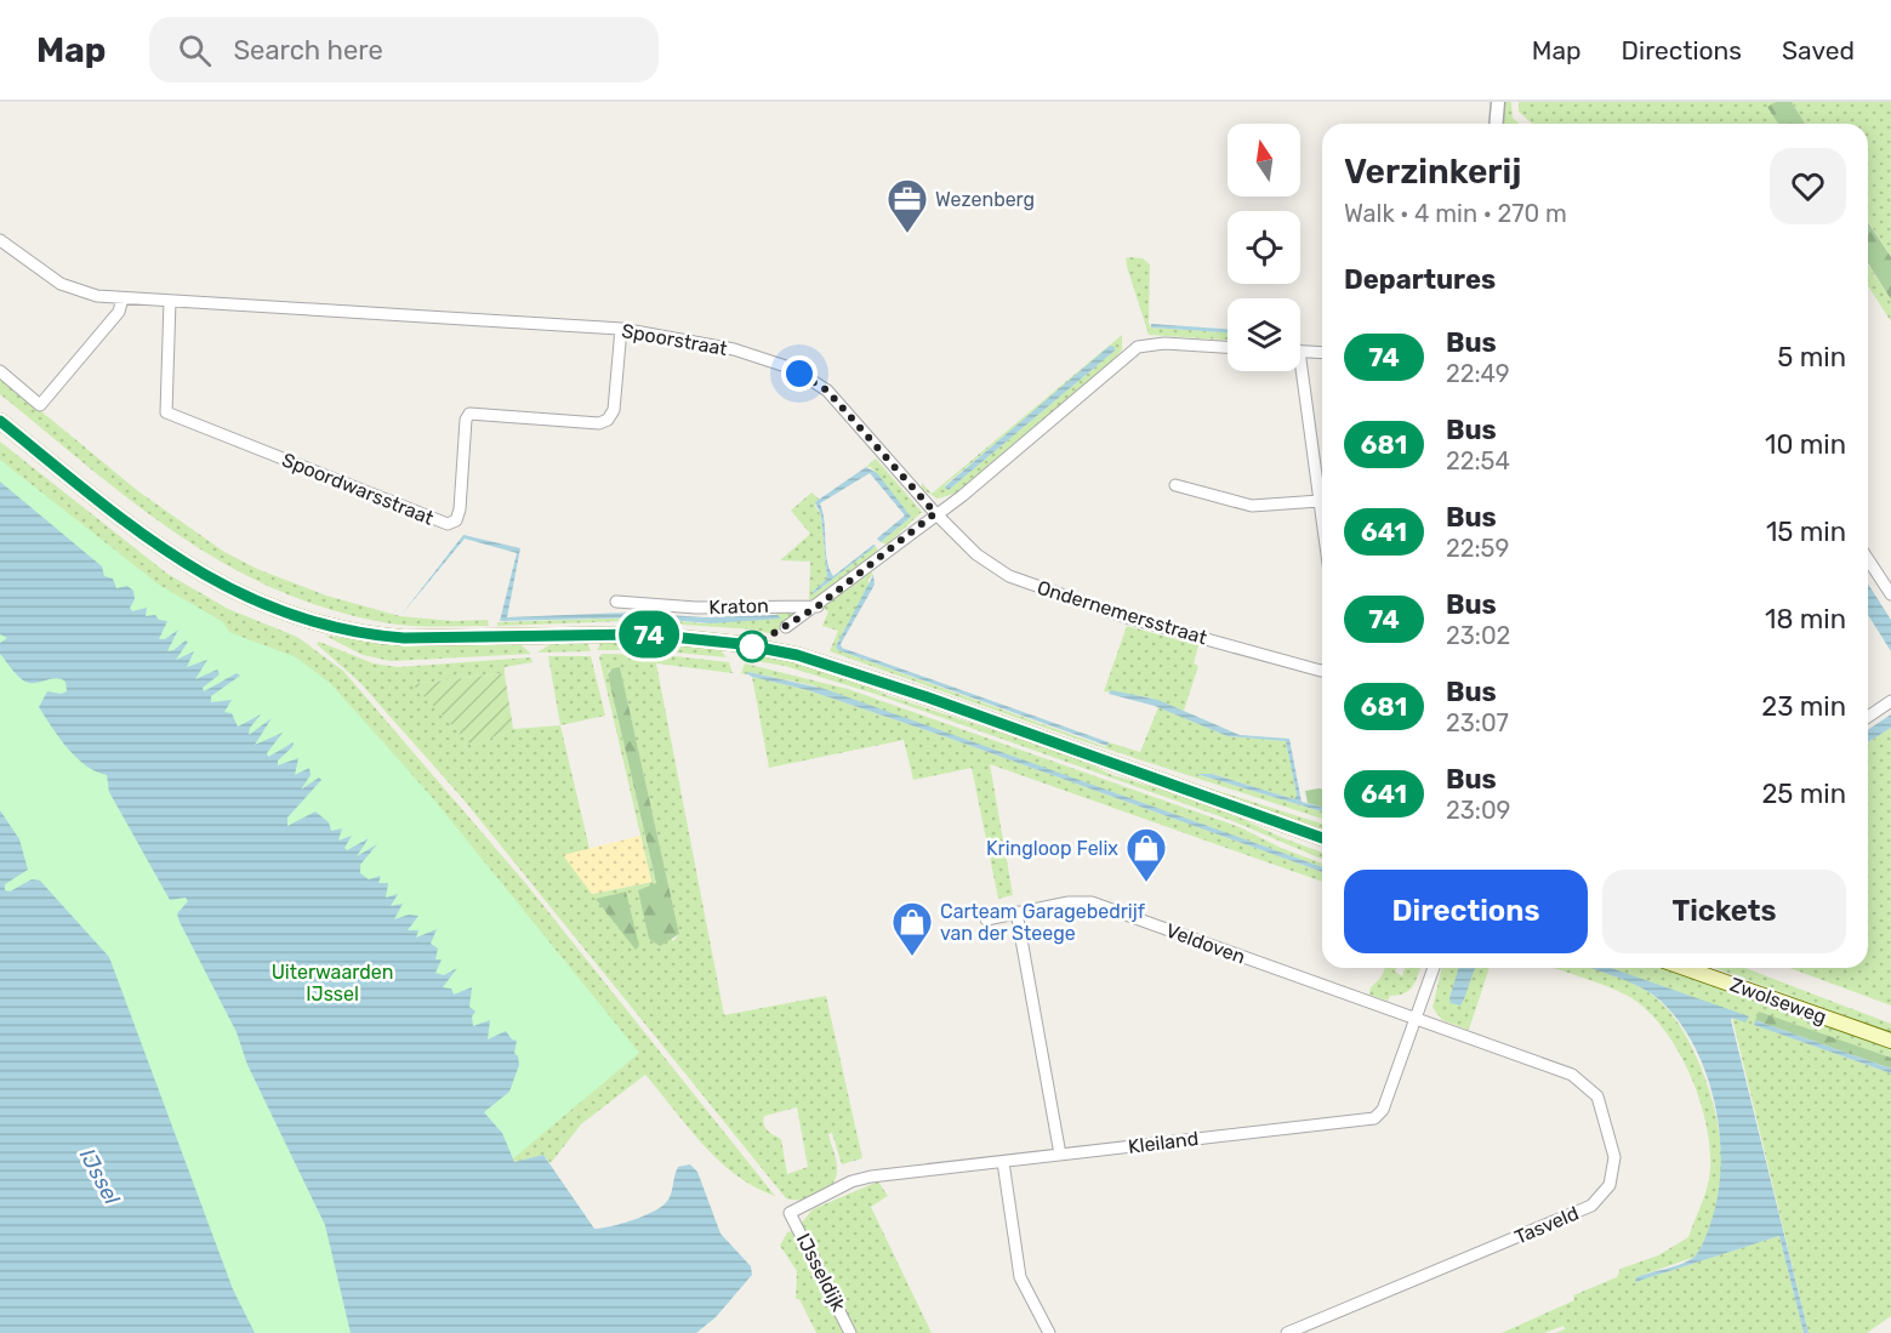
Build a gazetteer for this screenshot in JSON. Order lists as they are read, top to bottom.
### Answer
{
  "streets": {
    "main road": ["Zwolseweg"],
    "street": [
      "Spoorstraat",
      "Spoordwarsstraat",
      "Kraton",
      "Ondernemersstraat",
      "Veldoven",
      "Kleiland",
      "Tasveld",
      "IJsseldijk"
    ]
  },
  "crossings": [
    ["Spoorstraat", "Spoordwarsstraat"],
    ["Spoorstraat", "Kraton"],
    ["Spoorstraat", "Ondernemersstraat"],
    ["Kraton", "Ondernemersstraat"],
    ["Veldoven", "Kleiland"],
    ["Veldoven", "Tasveld"],
    ["Kleiland", "Tasveld"],
    ["Kleiland", "IJsseldijk"]
  ],
  "water": ["IJssel"],
  "parks": ["Uiterwaarden IJssel"],
  "places": {
    "office": ["Wezenberg"],
    "shop": ["Kringloop Felix", "Carteam Garagebedrijf van der Steege"]
  },
  "lines": ["bus line 74"],
  "north": "top",
  "page": {
    "header": "Map",
    "search": "Search here",
    "nav": ["Map", "Directions", "Saved"],
    "on_map": "74",
    "heading": [
      ["Verzinkerij", "Walk · 4 min · 270 m"],
      "Departures"
    ],
    "list": [
      {
        "mark": "74",
        "name": "Bus",
        "note": "22:49",
        "value": "5 min"
      },
      {
        "mark": "681",
        "name": "Bus",
        "note": "22:54",
        "value": "10 min"
      },
      {
        "mark": "641",
        "name": "Bus",
        "note": "22:59",
        "value": "15 min"
      },
      {
        "mark": "74",
        "name": "Bus",
        "note": "23:02",
        "value": "18 min"
      },
      {
        "mark": "681",
        "name": "Bus",
        "note": "23:07",
        "value": "23 min"
      },
      {
        "mark": "641",
        "name": "Bus",
        "note": "23:09",
        "value": "25 min"
      }
    ],
    "buttons": ["Directions", "Tickets"]
  }
}
